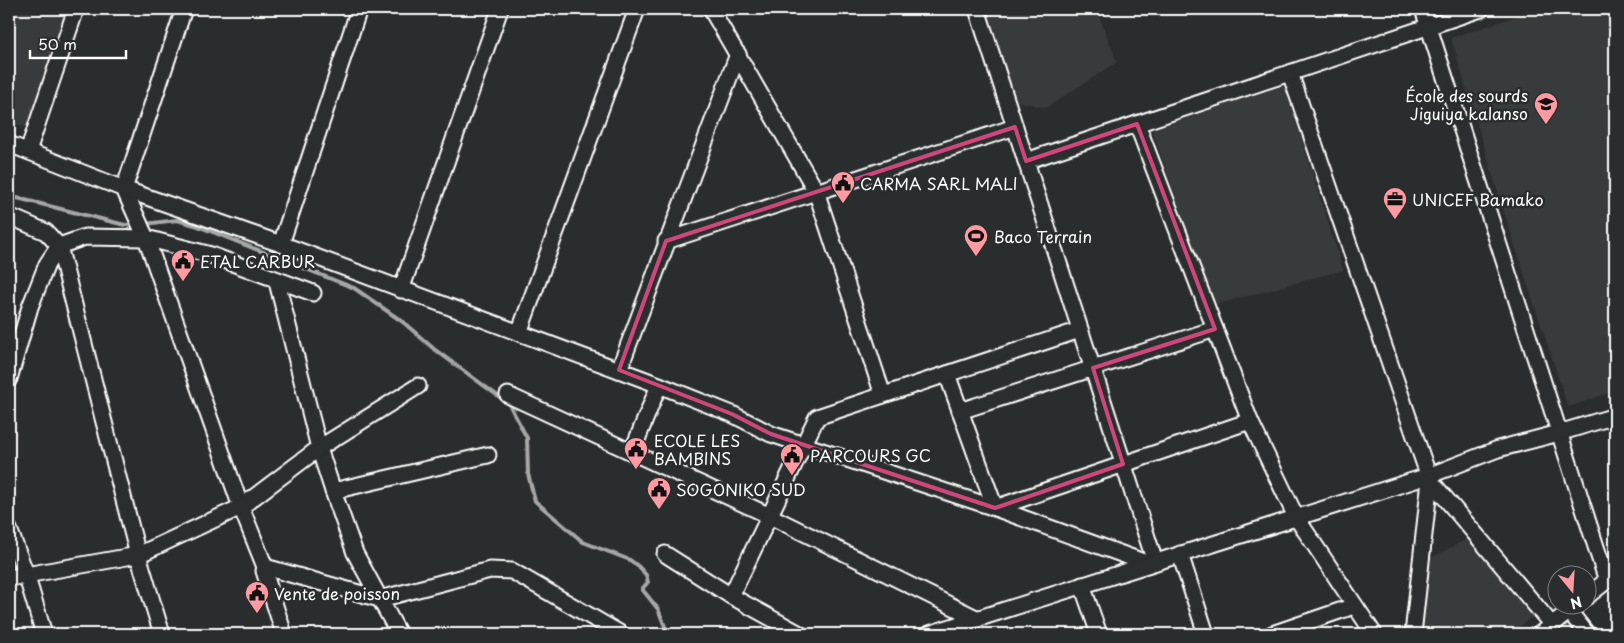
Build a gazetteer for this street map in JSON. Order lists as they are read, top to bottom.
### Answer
{
  "places": {
    "school or university": ["École des sourds Jiguiya kalanso"],
    "public building": [
      "CARMA SARL MALI",
      "ETAL CARBUR",
      "ECOLE LES BAMBINS",
      "PARCOURS GC",
      "SOGONIKO SUD",
      "Vente de poisson"
    ],
    "office": ["UNICEF Bamako"],
    "sports": ["Baco Terrain"]
  },
  "scale_bar": "50 m",
  "north": "bottom"
}
